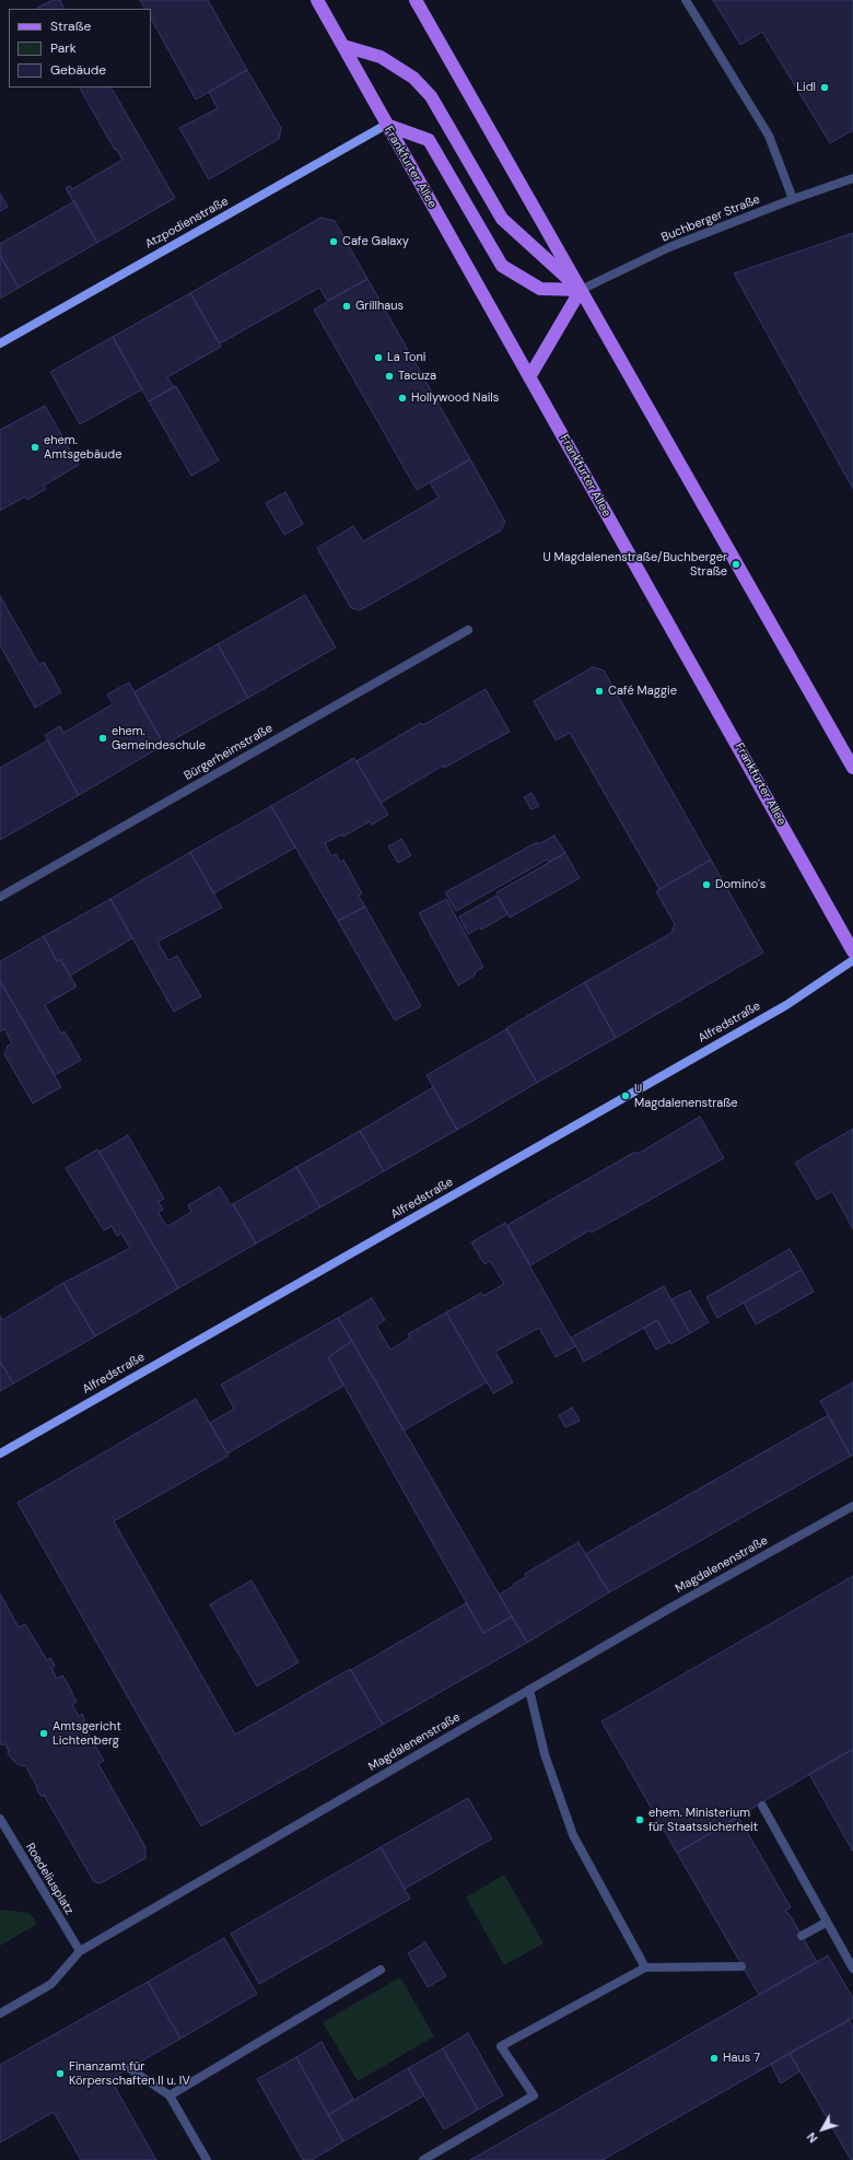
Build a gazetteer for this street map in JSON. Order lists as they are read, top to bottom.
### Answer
{
  "streets": {
    "main road": ["Frankfurter Allee"],
    "street": [
      "Buchberger Straße",
      "Atzpodienstraße",
      "Bürgerheimstraße",
      "Alfredstraße",
      "Magdalenenstraße",
      "Roedeliusplatz"
    ]
  },
  "crossings": [
    ["Frankfurter Allee", "Atzpodienstraße"],
    ["Magdalenenstraße", "Roedeliusplatz"]
  ],
  "places": [
    "Lidl",
    "Cafe Galaxy",
    "Grillhaus",
    "La Toni",
    "Tacuza",
    "Hollywood Nails",
    "ehem. Amtsgebäude",
    "U Magdalenenstraße/Buchberger Straße",
    "Café Maggie",
    "ehem. Gemeindeschule",
    "Domino's",
    "U Magdalenenstraße",
    "Amtsgericht Lichtenberg",
    "ehem. Ministerium für Staatssicherheit",
    "Haus 7",
    "Finanzamt für Körperschaften II u. IV"
  ],
  "legend": ["Straße", "Park", "Gebäude"],
  "north": "bottom left"
}
